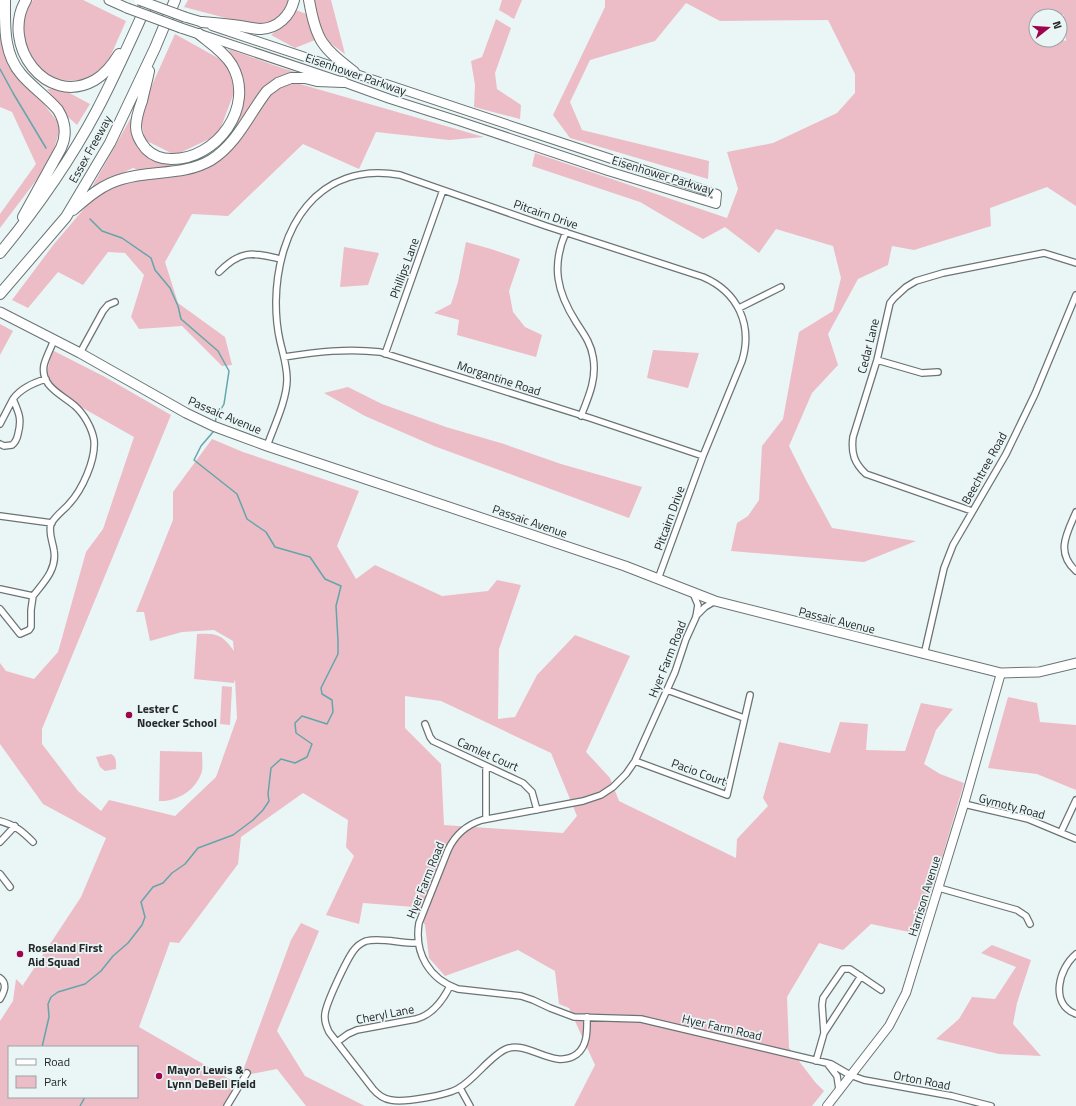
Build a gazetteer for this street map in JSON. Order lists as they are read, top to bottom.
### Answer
{
  "streets": {
    "highway": ["Essex Freeway"],
    "main road": ["Eisenhower Parkway", "Passaic Avenue"],
    "street": [
      "Pitcairn Drive",
      "Phillips Lane",
      "Cedar Lane",
      "Morgantine Road",
      "Beechtree Road",
      "Hyer Farm Road",
      "Camlet Court",
      "Pacio Court",
      "Gymoty Road",
      "Harrison Avenue",
      "Cheryl Lane",
      "Orton Road"
    ]
  },
  "crossings": [
    ["Pitcairn Drive", "Phillips Lane"],
    ["Pitcairn Drive", "Morgantine Road"],
    ["Pitcairn Drive", "Passaic Avenue"],
    ["Phillips Lane", "Morgantine Road"],
    ["Cedar Lane", "Beechtree Road"],
    ["Passaic Avenue", "Beechtree Road"],
    ["Passaic Avenue", "Hyer Farm Road"],
    ["Passaic Avenue", "Harrison Avenue"],
    ["Hyer Farm Road", "Camlet Court"],
    ["Hyer Farm Road", "Pacio Court"],
    ["Hyer Farm Road", "Harrison Avenue"],
    ["Hyer Farm Road", "Cheryl Lane"],
    ["Hyer Farm Road", "Orton Road"],
    ["Gymoty Road", "Harrison Avenue"],
    ["Harrison Avenue", "Orton Road"]
  ],
  "places": ["Lester C Noecker School", "Roseland First Aid Squad", "Mayor Lewis & Lynn DeBell Field"],
  "legend": ["Road", "Park"],
  "north": "right"
}
